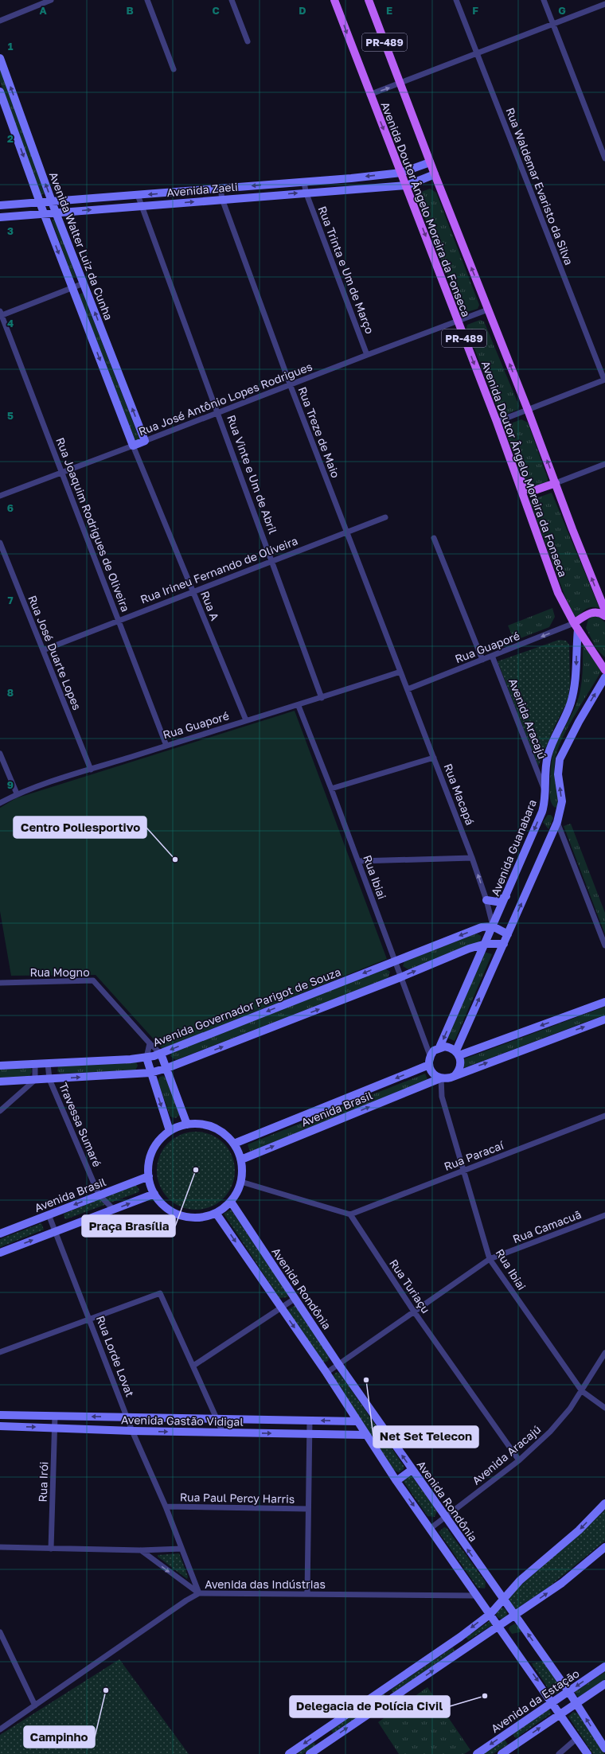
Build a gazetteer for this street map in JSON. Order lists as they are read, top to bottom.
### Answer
{
  "streets": {
    "main road": ["PR-489", "Avenida Doutor Ângelo Moreira da Fonseca"],
    "street": [
      "Rua Waldemar Evaristo da Silva",
      "Avenida Zaeli",
      "Avenida Walter Luiz da Cunha",
      "Rua Trinta e Um de Março",
      "Rua José Antônio Lopes Rodrigues",
      "Rua Treze de Maio",
      "Rua Vinte e Um de Abril",
      "Rua Joaquim Rodrigues de Oliveira",
      "Rua Irineu Fernando de Oliveira",
      "Rua A",
      "Rua Guaporé",
      "Rua José Duarte Lopes",
      "Avenida Aracajú",
      "Rua Macapá",
      "Avenida Guanabara",
      "Rua Ibiai",
      "Rua Mogno",
      "Avenida Governador Parigot de Souza",
      "Avenida Brasil",
      "Travessa Sumaré",
      "Rua Paracaí",
      "Rua Camacuã",
      "Rua Turiaçu",
      "Avenida Rondônia",
      "Rua Lorde Lovat",
      "Avenida Gastão Vidigal",
      "Rua Irói",
      "Rua Paul Percy Harris",
      "Avenida das Indústrias",
      "Avenida da Estação"
    ]
  },
  "crossings": [
    ["Avenida Zaeli", "Avenida Doutor Ângelo Moreira da Fonseca"],
    ["Avenida Zaeli", "Avenida Walter Luiz da Cunha"],
    ["Avenida Zaeli", "Rua Trinta e Um de Março"],
    ["Avenida Zaeli", "Rua Treze de Maio"],
    ["Avenida Zaeli", "Rua Vinte e Um de Abril"],
    ["Avenida Doutor Ângelo Moreira da Fonseca", "Rua José Antônio Lopes Rodrigues"],
    ["Avenida Doutor Ângelo Moreira da Fonseca", "Rua Guaporé"],
    ["Avenida Doutor Ângelo Moreira da Fonseca", "Avenida Guanabara"],
    ["Avenida Walter Luiz da Cunha", "Rua José Antônio Lopes Rodrigues"],
    ["Avenida Walter Luiz da Cunha", "Rua A"],
    ["Rua Trinta e Um de Março", "Rua José Antônio Lopes Rodrigues"],
    ["Rua José Antônio Lopes Rodrigues", "Rua Treze de Maio"],
    ["Rua José Antônio Lopes Rodrigues", "Rua Vinte e Um de Abril"],
    ["Rua José Antônio Lopes Rodrigues", "Rua Joaquim Rodrigues de Oliveira"],
    ["Rua José Antônio Lopes Rodrigues", "Rua A"],
    ["Rua Treze de Maio", "Rua Irineu Fernando de Oliveira"],
    ["Rua Treze de Maio", "Rua Guaporé"],
    ["Rua Treze de Maio", "Rua Macapá"],
    ["Rua Vinte e Um de Abril", "Rua Irineu Fernando de Oliveira"],
    ["Rua Vinte e Um de Abril", "Rua Guaporé"],
    ["Rua Joaquim Rodrigues de Oliveira", "Rua Irineu Fernando de Oliveira"],
    ["Rua Joaquim Rodrigues de Oliveira", "Rua Guaporé"],
    ["Rua Irineu Fernando de Oliveira", "Rua A"],
    ["Rua Irineu Fernando de Oliveira", "Rua José Duarte Lopes"],
    ["Rua A", "Rua Guaporé"],
    ["Rua Guaporé", "Rua José Duarte Lopes"],
    ["Rua Guaporé", "Avenida Aracajú"],
    ["Rua Guaporé", "Rua Macapá"],
    ["Rua Guaporé", "Avenida Guanabara"],
    ["Rua Guaporé", "Rua Ibiai"],
    ["Avenida Aracajú", "Avenida Guanabara"],
    ["Avenida Aracajú", "Rua Ibiai"],
    ["Avenida Aracajú", "Rua Turiaçu"],
    ["Avenida Aracajú", "Avenida Rondônia"],
    ["Rua Macapá", "Avenida Guanabara"],
    ["Rua Macapá", "Avenida Governador Parigot de Souza"],
    ["Avenida Guanabara", "Rua Ibiai"],
    ["Avenida Guanabara", "Avenida Governador Parigot de Souza"],
    ["Avenida Guanabara", "Avenida Brasil"],
    ["Rua Ibiai", "Avenida Governador Parigot de Souza"],
    ["Rua Ibiai", "Avenida Brasil"],
    ["Rua Ibiai", "Rua Paracaí"],
    ["Rua Ibiai", "Rua Camacuã"],
    ["Rua Mogno", "Avenida Governador Parigot de Souza"],
    ["Avenida Governador Parigot de Souza", "Travessa Sumaré"],
    ["Avenida Brasil", "Travessa Sumaré"],
    ["Avenida Brasil", "Avenida Rondônia"],
    ["Avenida Brasil", "Rua Lorde Lovat"],
    ["Rua Paracaí", "Rua Turiaçu"],
    ["Rua Camacuã", "Rua Turiaçu"],
    ["Rua Camacuã", "Avenida Rondônia"],
    ["Avenida Rondônia", "Avenida da Estação"],
    ["Rua Lorde Lovat", "Avenida Gastão Vidigal"],
    ["Rua Lorde Lovat", "Rua Paul Percy Harris"],
    ["Rua Lorde Lovat", "Avenida das Indústrias"],
    ["Avenida Gastão Vidigal", "Rua Irói"]
  ],
  "places": [
    "Centro Poliesportivo",
    "Praça Brasília",
    "Net Set Telecon",
    "Campinho",
    "Delegacia de Polícia Civil"
  ],
  "grid": {
    "columns": [
      "A",
      "B",
      "C",
      "D",
      "E",
      "F",
      "G"
    ],
    "rows": [
      "1",
      "2",
      "3",
      "4",
      "5",
      "6",
      "7",
      "8",
      "9"
    ]
  }
}
